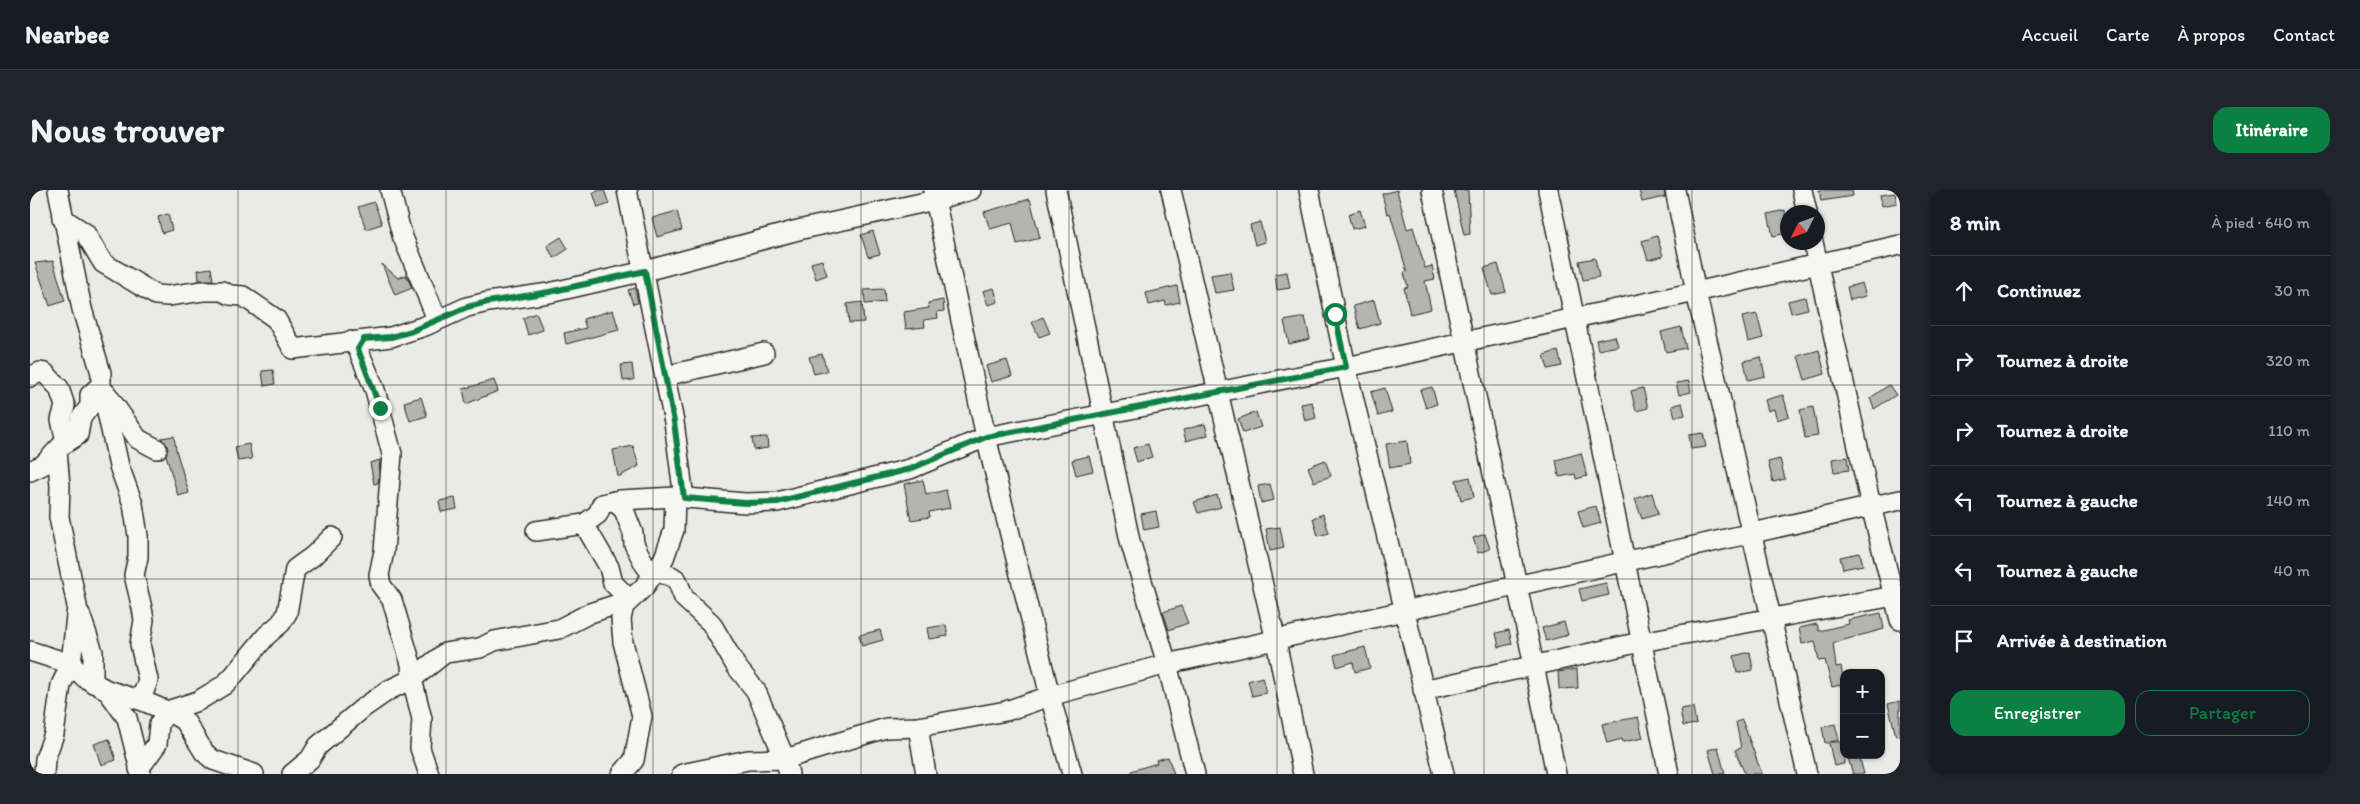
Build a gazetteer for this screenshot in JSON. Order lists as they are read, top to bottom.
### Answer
{
  "north": "bottom left",
  "page": {
    "header": "Nearbee",
    "nav": [
      "Accueil",
      "Carte",
      "À propos",
      "Contact"
    ],
    "buttons": [
      "Itinéraire",
      ["Enregistrer", "Partager"]
    ],
    "title": "Nous trouver",
    "heading": ["8 min", "À pied · 640 m"],
    "list": [
      ["Continuez", "30 m"],
      ["Tournez à droite", "320 m"],
      ["Tournez à droite", "110 m"],
      ["Tournez à gauche", "140 m"],
      ["Tournez à gauche", "40 m"],
      "Arrivée à destination"
    ],
    "map_buttons": ["+", "−"]
  }
}
